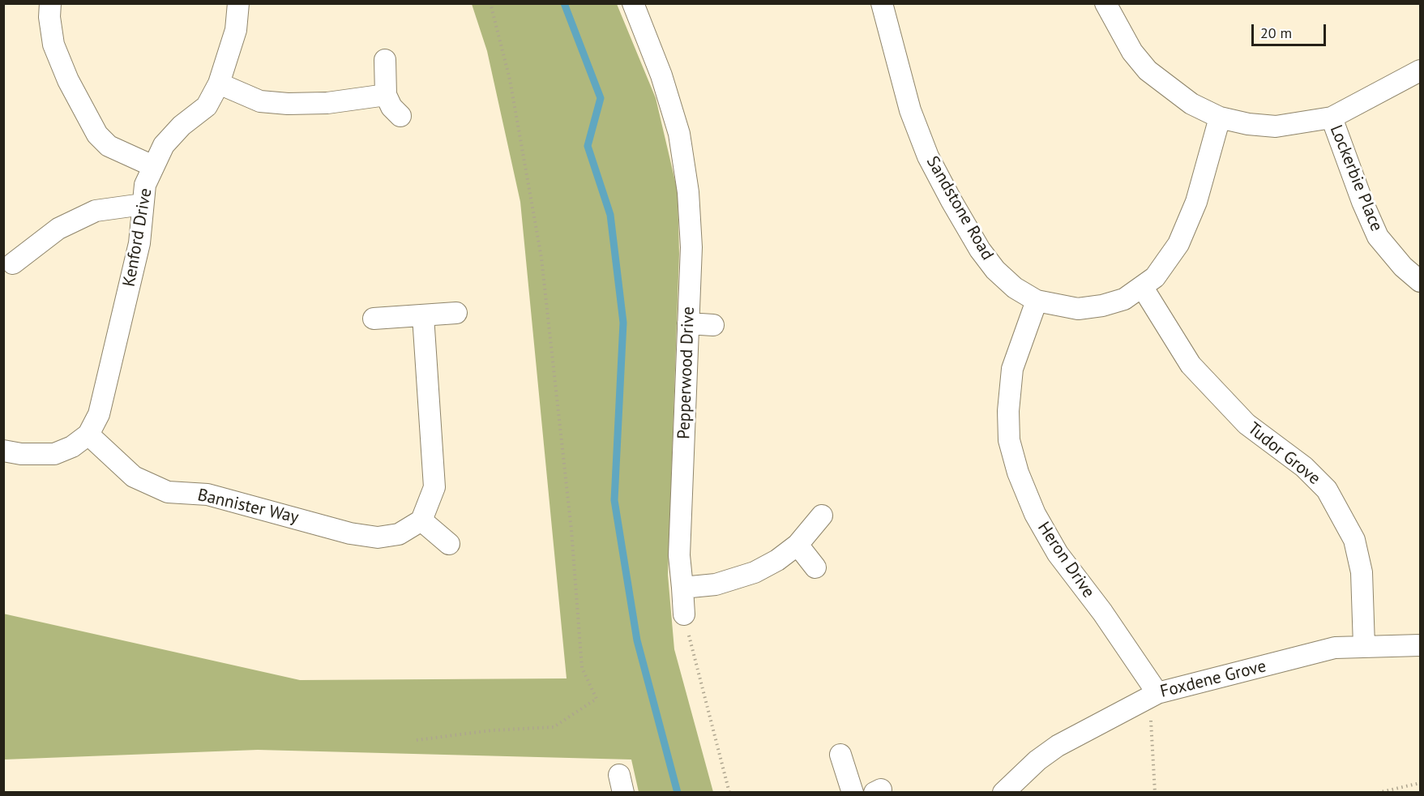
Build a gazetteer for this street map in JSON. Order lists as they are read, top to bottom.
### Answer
{
  "streets": {
    "street": [
      "Lockerbie Place",
      "Sandstone Road",
      "Kenford Drive",
      "Pepperwood Drive",
      "Tudor Grove",
      "Bannister Way",
      "Heron Drive",
      "Foxdene Grove"
    ]
  },
  "crossings": [
    ["Sandstone Road", "Tudor Grove"],
    ["Sandstone Road", "Heron Drive"],
    ["Kenford Drive", "Bannister Way"],
    ["Tudor Grove", "Foxdene Grove"],
    ["Heron Drive", "Foxdene Grove"]
  ],
  "scale_bar": "20 m"
}
